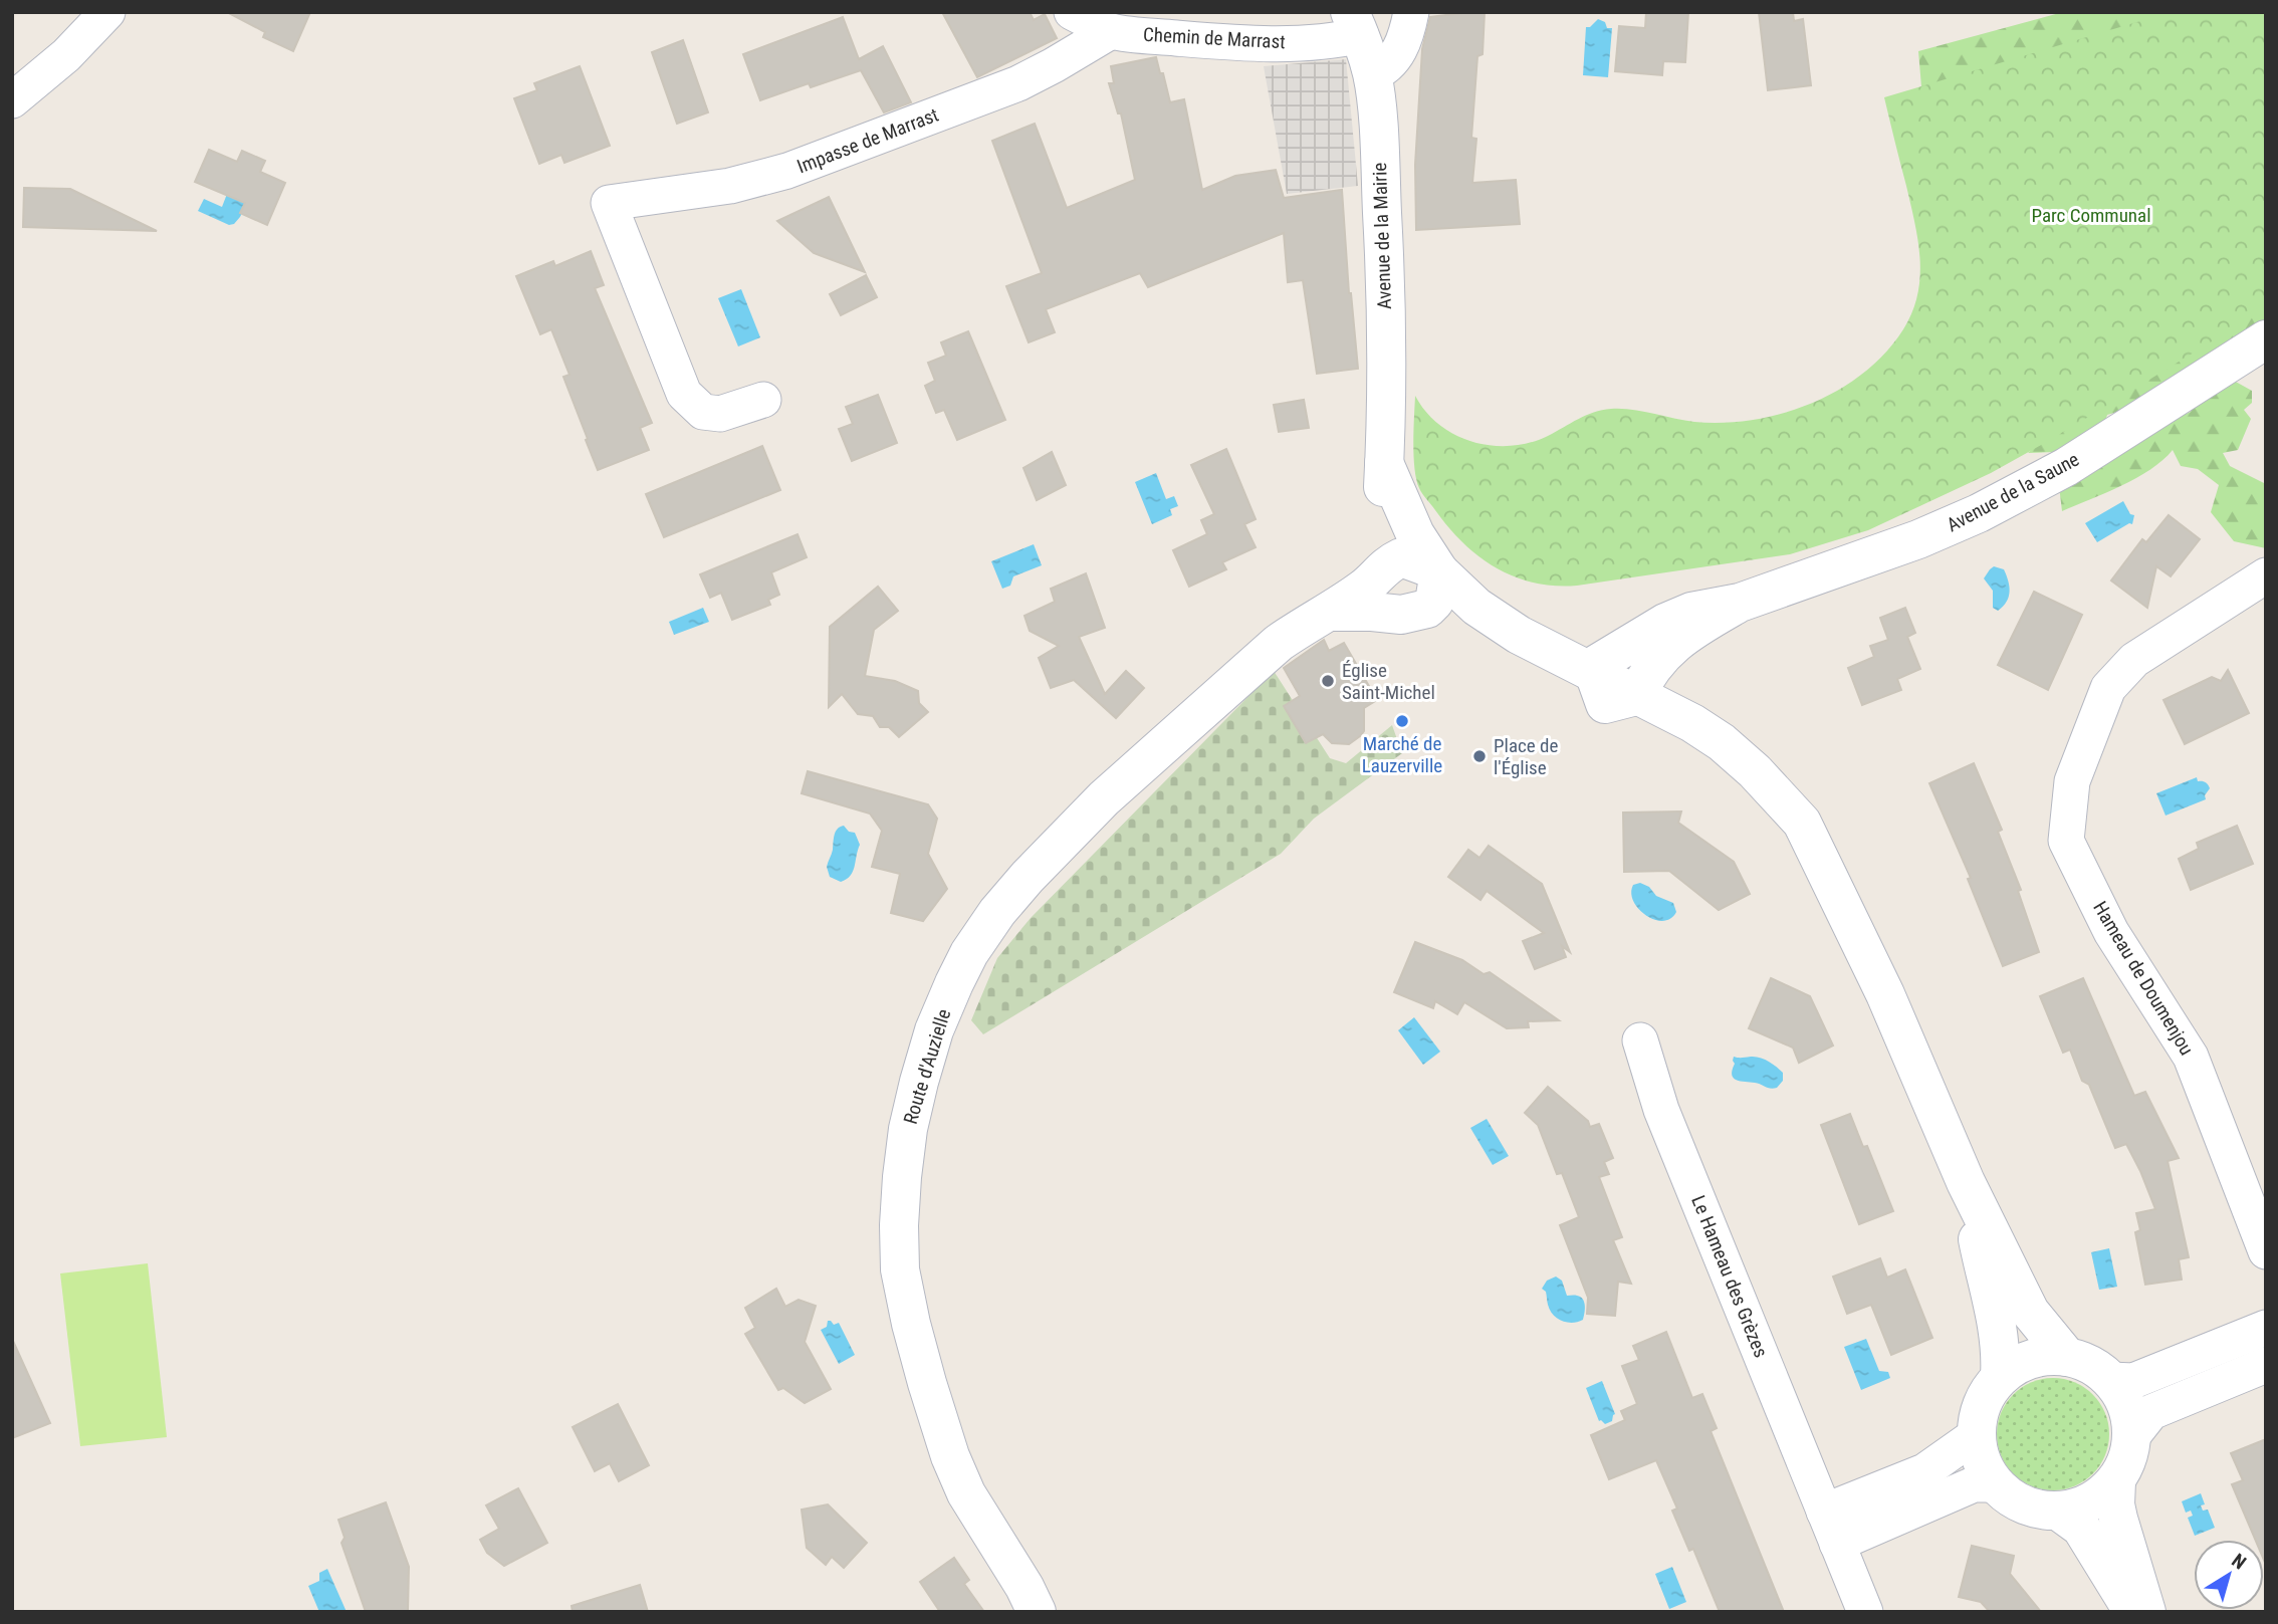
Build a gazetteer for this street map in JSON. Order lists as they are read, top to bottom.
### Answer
{
  "streets": {
    "street": [
      "Chemin de Marrast",
      "Impasse de Marrast",
      "Avenue de la Mairie",
      "Avenue de la Saune",
      "Hameau de Doumenjou",
      "Route d'Auzielle",
      "Le Hameau des Grèzes"
    ]
  },
  "crossings": [
    ["Chemin de Marrast", "Impasse de Marrast"],
    ["Chemin de Marrast", "Avenue de la Mairie"],
    ["Avenue de la Mairie", "Route d'Auzielle"]
  ],
  "parks": ["Parc Communal"],
  "places": ["Église Saint-Michel", "Marché de Lauzerville", "Place de l'Église"],
  "north": "top right"
}
